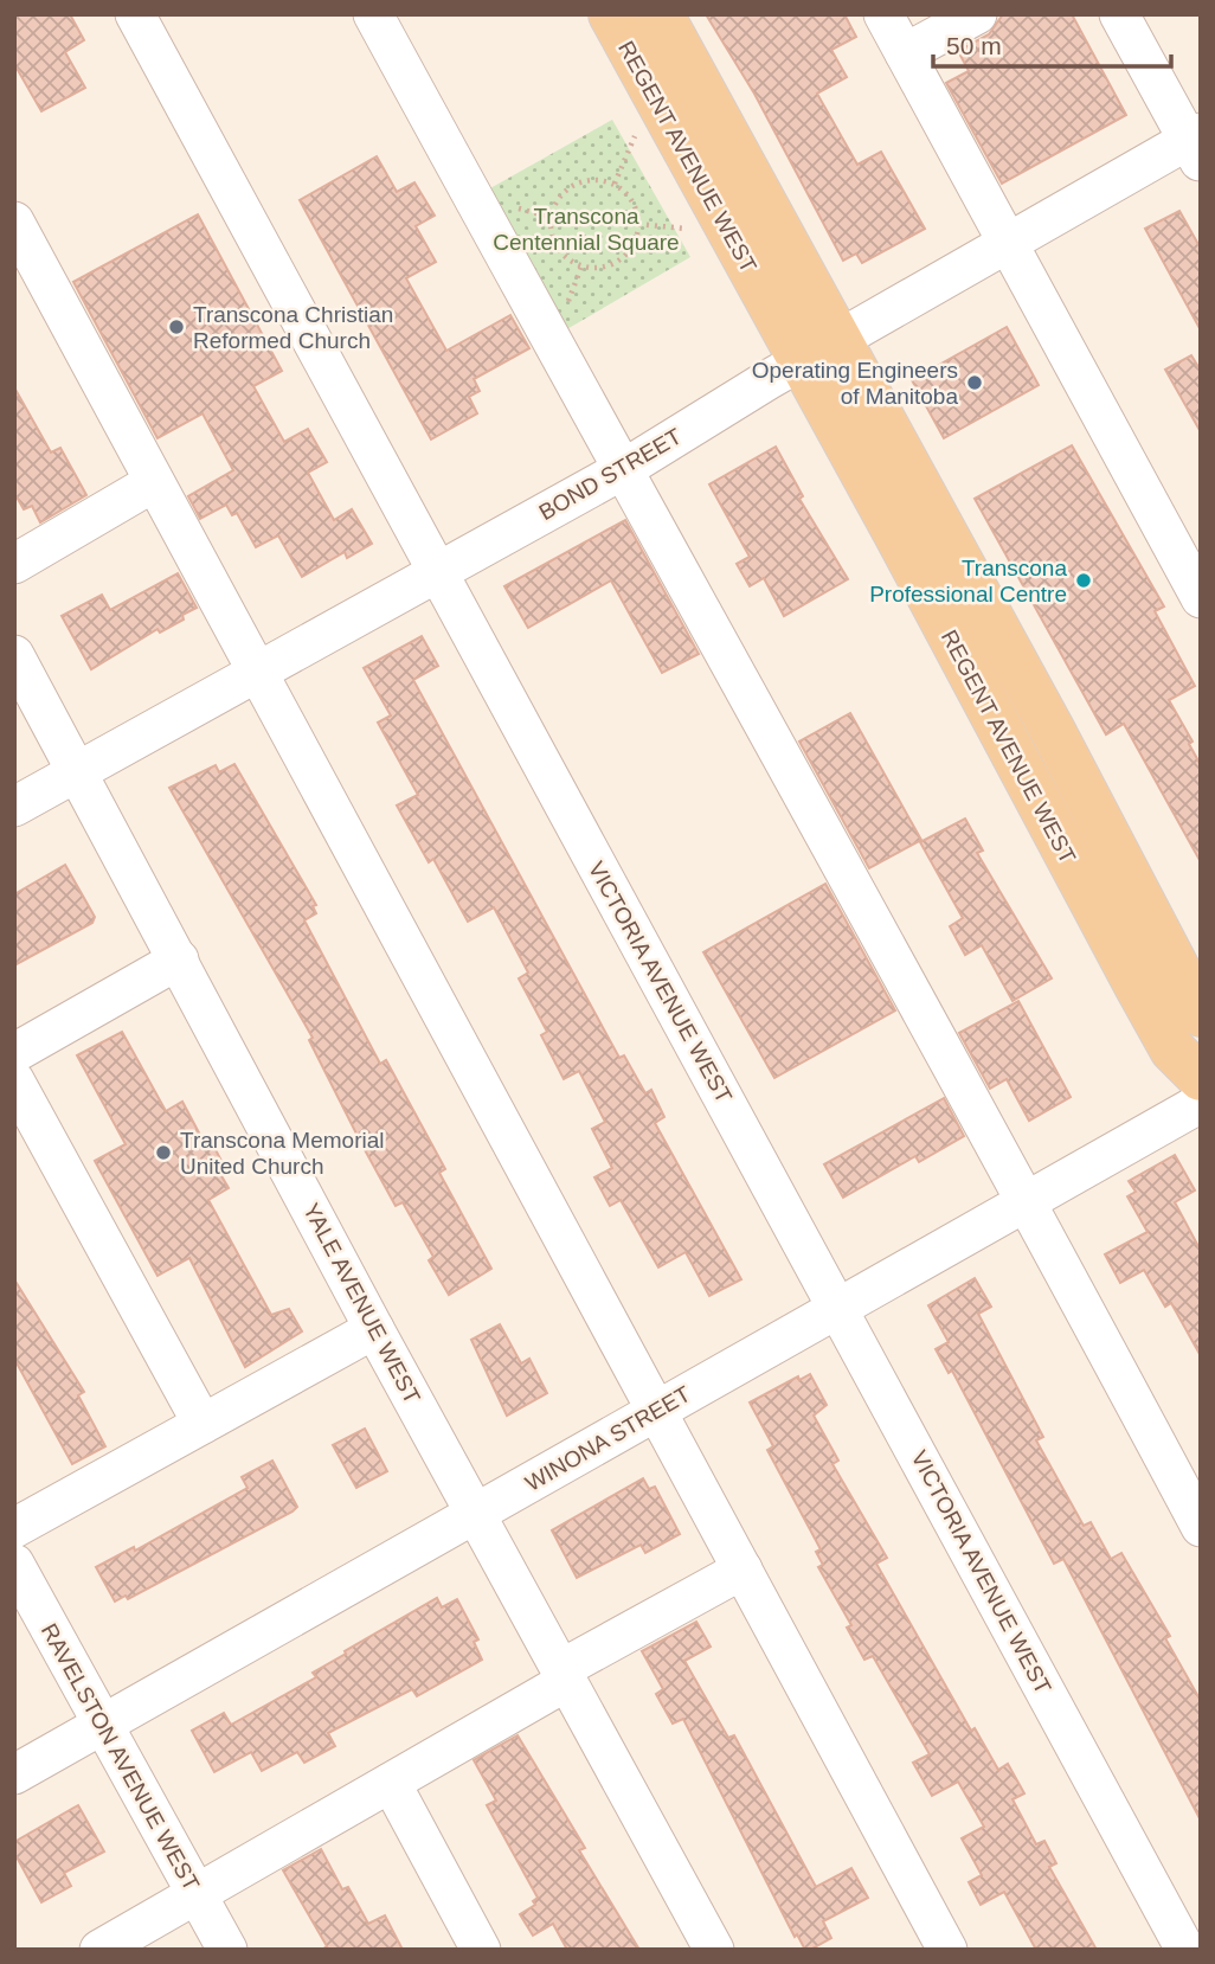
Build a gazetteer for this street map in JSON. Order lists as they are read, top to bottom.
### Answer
{
  "streets": {
    "main road": ["REGENT AVENUE WEST"],
    "street": [
      "BOND STREET",
      "VICTORIA AVENUE WEST",
      "YALE AVENUE WEST",
      "WINONA STREET",
      "RAVELSTON AVENUE WEST"
    ]
  },
  "crossings": [
    ["REGENT AVENUE WEST", "BOND STREET"],
    ["BOND STREET", "VICTORIA AVENUE WEST"],
    ["BOND STREET", "YALE AVENUE WEST"],
    ["VICTORIA AVENUE WEST", "WINONA STREET"],
    ["YALE AVENUE WEST", "WINONA STREET"],
    ["WINONA STREET", "RAVELSTON AVENUE WEST"]
  ],
  "parks": ["Transcona Centennial Square"],
  "places": [
    "Transcona Christian Reformed Church",
    "Operating Engineers of Manitoba",
    "Transcona Professional Centre",
    "Transcona Memorial United Church"
  ],
  "scale_bar": "50 m"
}
